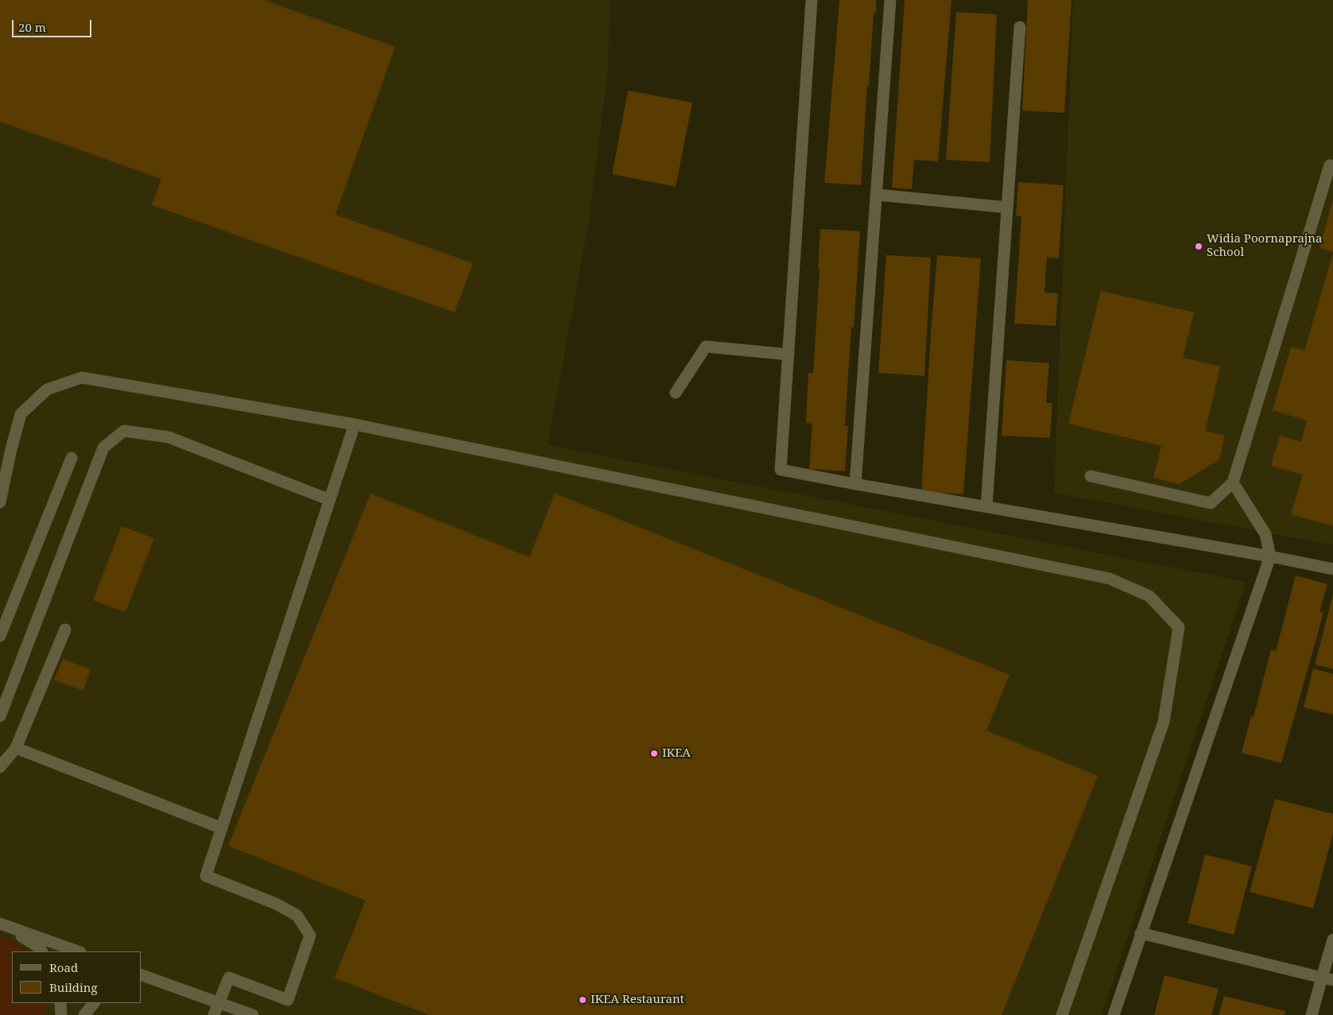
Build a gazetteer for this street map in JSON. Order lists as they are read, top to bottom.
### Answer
{
  "places": ["Widia Poornaprajna School", "IKEA", "IKEA Restaurant"],
  "legend": ["Road", "Building"],
  "scale_bar": "20 m"
}
